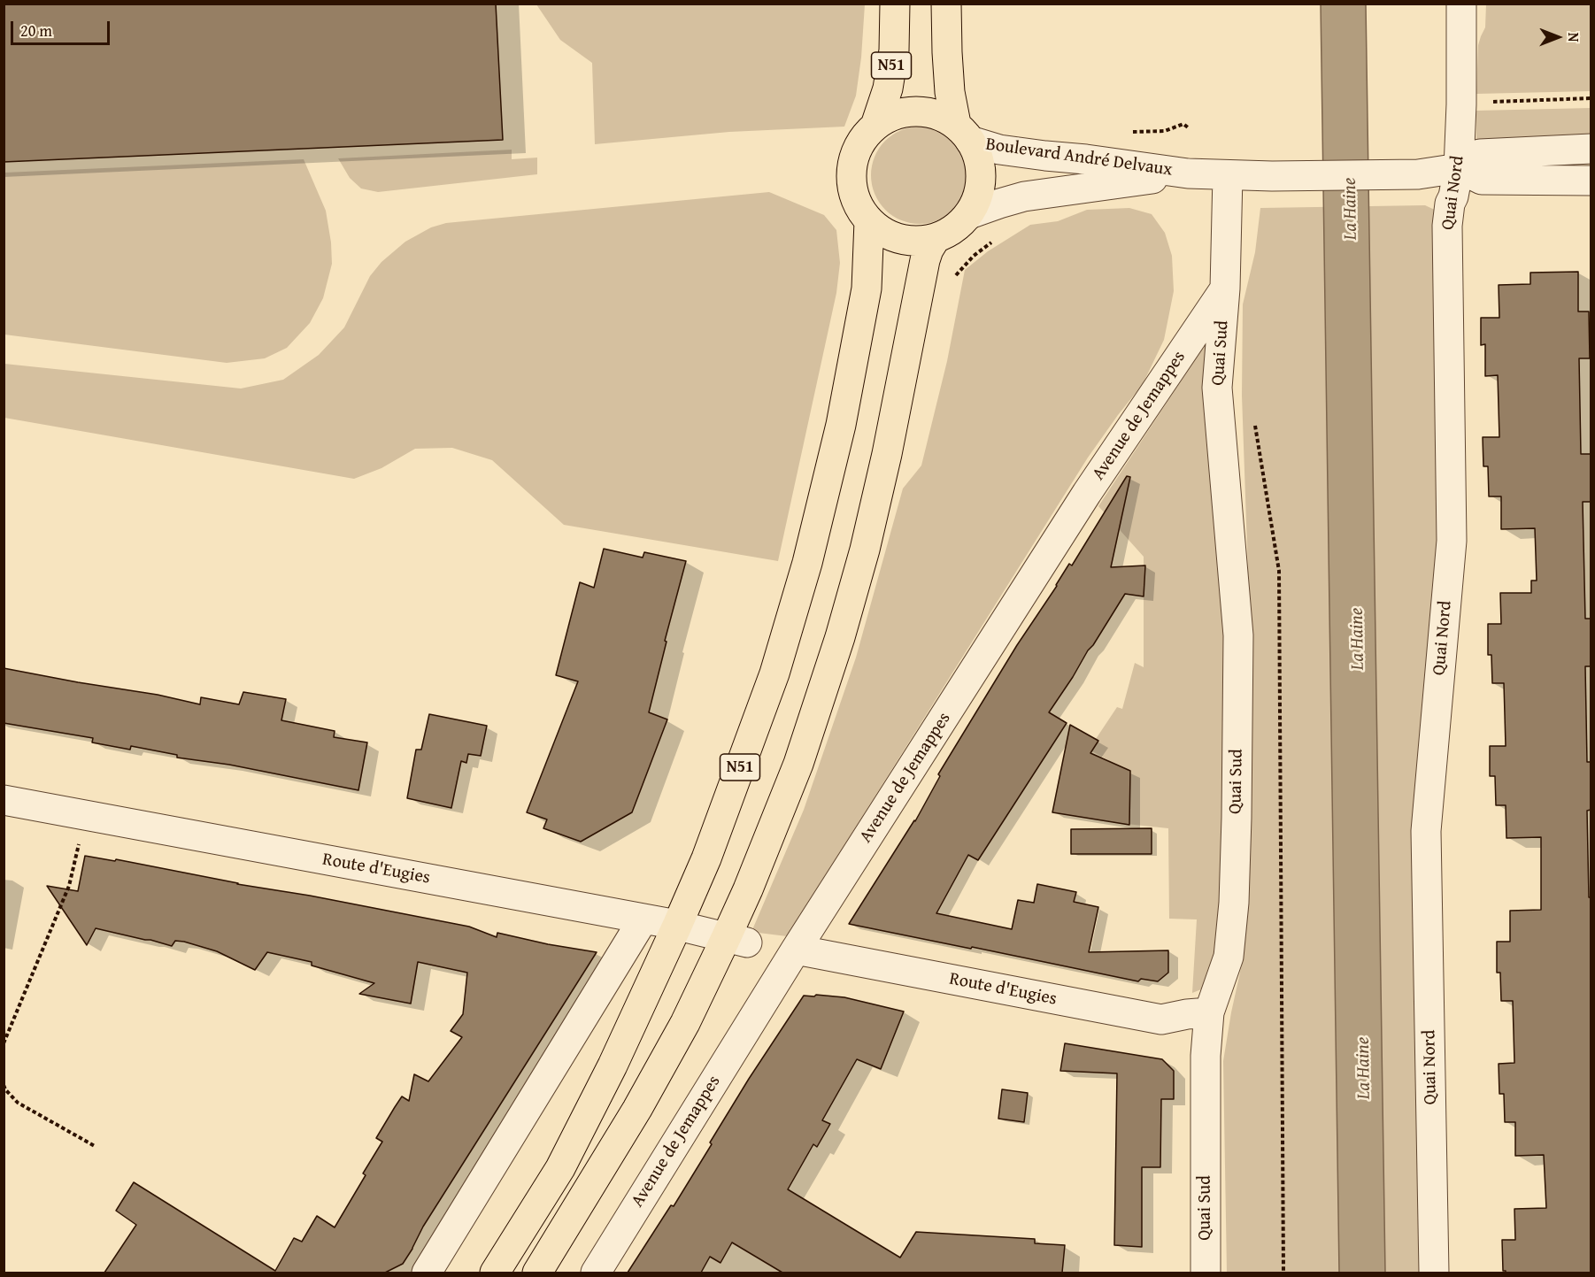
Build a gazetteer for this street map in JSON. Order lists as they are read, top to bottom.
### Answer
{
  "streets": {
    "main road": ["N51"],
    "street": [
      "Boulevard André Delvaux",
      "Quai Nord",
      "Quai Sud",
      "Avenue de Jemappes",
      "Route d'Eugies"
    ]
  },
  "crossings": [
    ["N51", "Boulevard André Delvaux"],
    ["N51", "Route d'Eugies"],
    ["Boulevard André Delvaux", "Quai Nord"],
    ["Boulevard André Delvaux", "Quai Sud"],
    ["Quai Sud", "Avenue de Jemappes"],
    ["Quai Sud", "Route d'Eugies"],
    ["Avenue de Jemappes", "Route d'Eugies"]
  ],
  "water": ["La Haine"],
  "scale_bar": "20 m",
  "north": "right"
}
